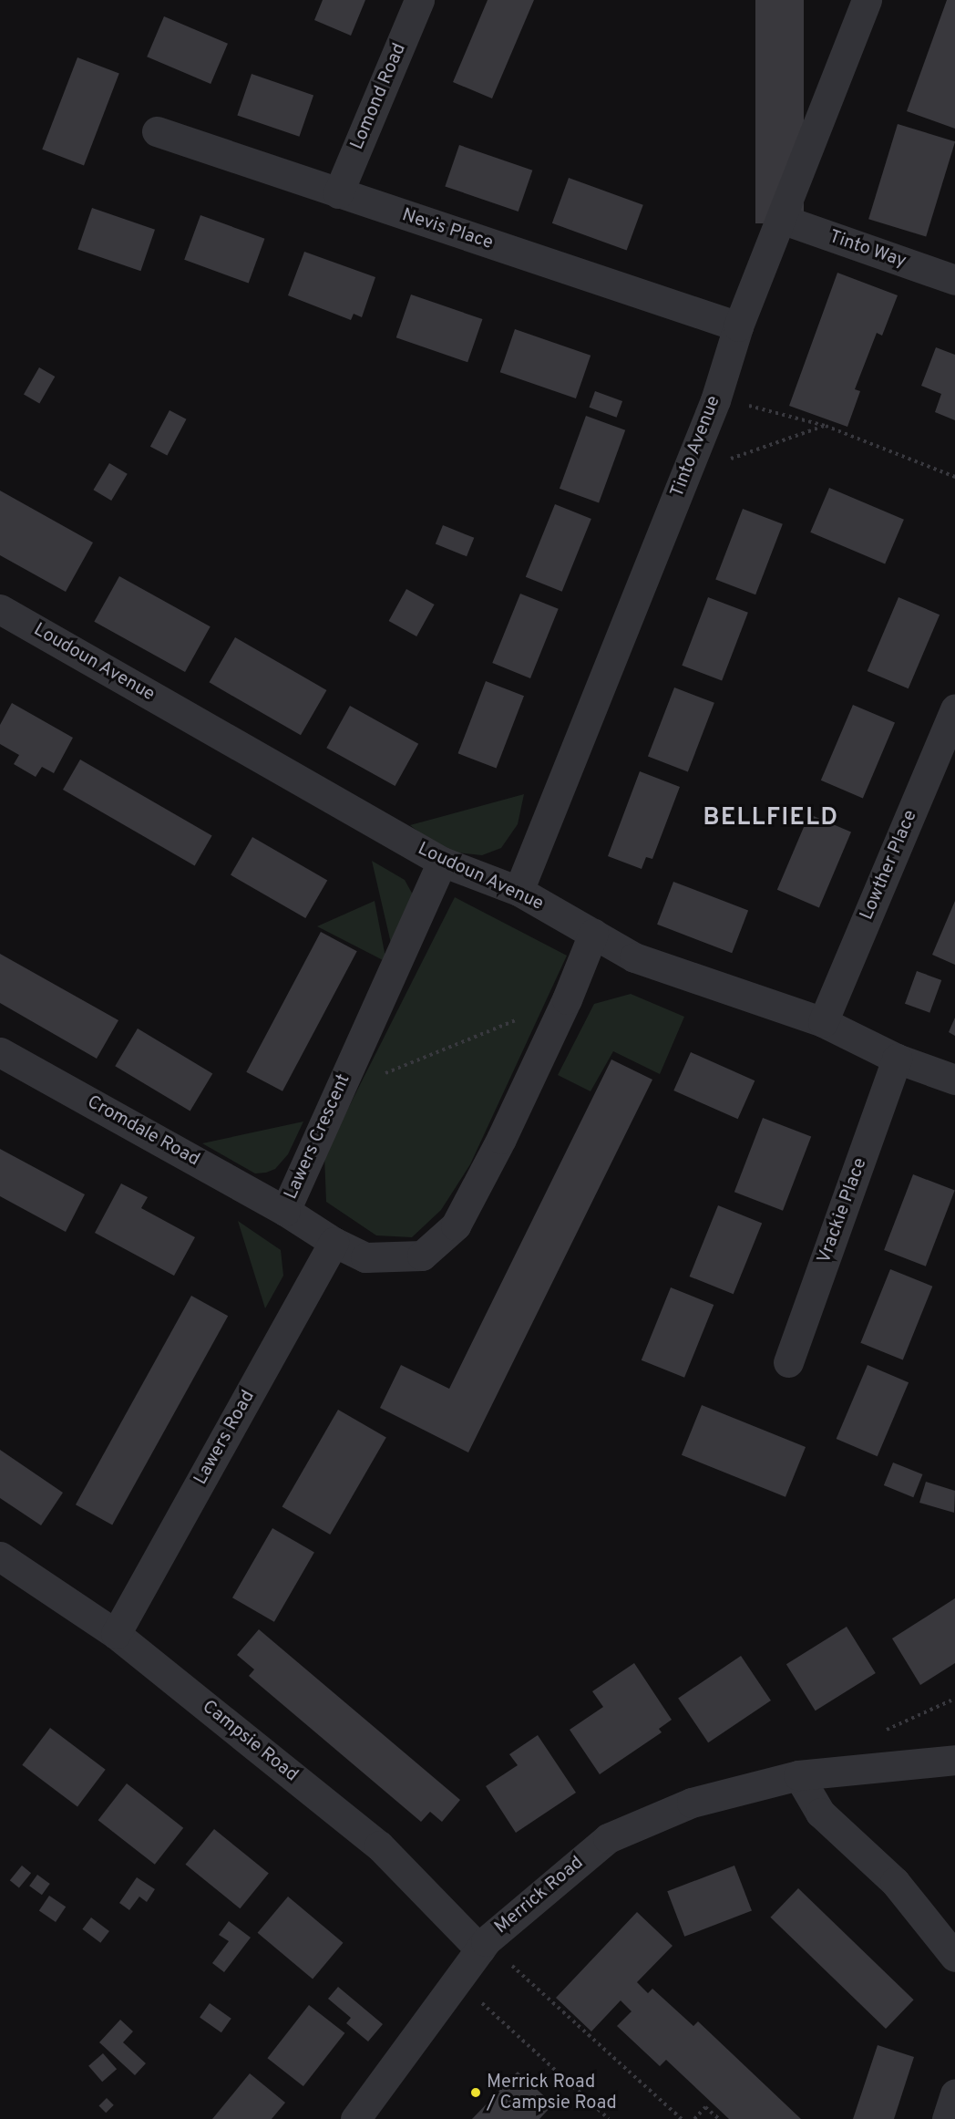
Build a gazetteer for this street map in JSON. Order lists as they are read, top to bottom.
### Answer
{
  "streets": {
    "street": [
      "Lomond Road",
      "Nevis Place",
      "Tinto Way",
      "Tinto Avenue",
      "Loudoun Avenue",
      "Lowther Place",
      "Cromdale Road",
      "Lawers Crescent",
      "Vrackie Place",
      "Lawers Road",
      "Campsie Road",
      "Merrick Road"
    ]
  },
  "crossings": [
    ["Lomond Road", "Nevis Place"],
    ["Nevis Place", "Tinto Avenue"],
    ["Tinto Way", "Tinto Avenue"],
    ["Tinto Avenue", "Loudoun Avenue"],
    ["Loudoun Avenue", "Lowther Place"],
    ["Loudoun Avenue", "Lawers Crescent"],
    ["Loudoun Avenue", "Vrackie Place"],
    ["Cromdale Road", "Lawers Crescent"],
    ["Lawers Crescent", "Lawers Road"],
    ["Lawers Road", "Campsie Road"],
    ["Campsie Road", "Merrick Road"]
  ],
  "districts": ["BELLFIELD"],
  "places": ["Merrick Road / Campsie Road"]
}
